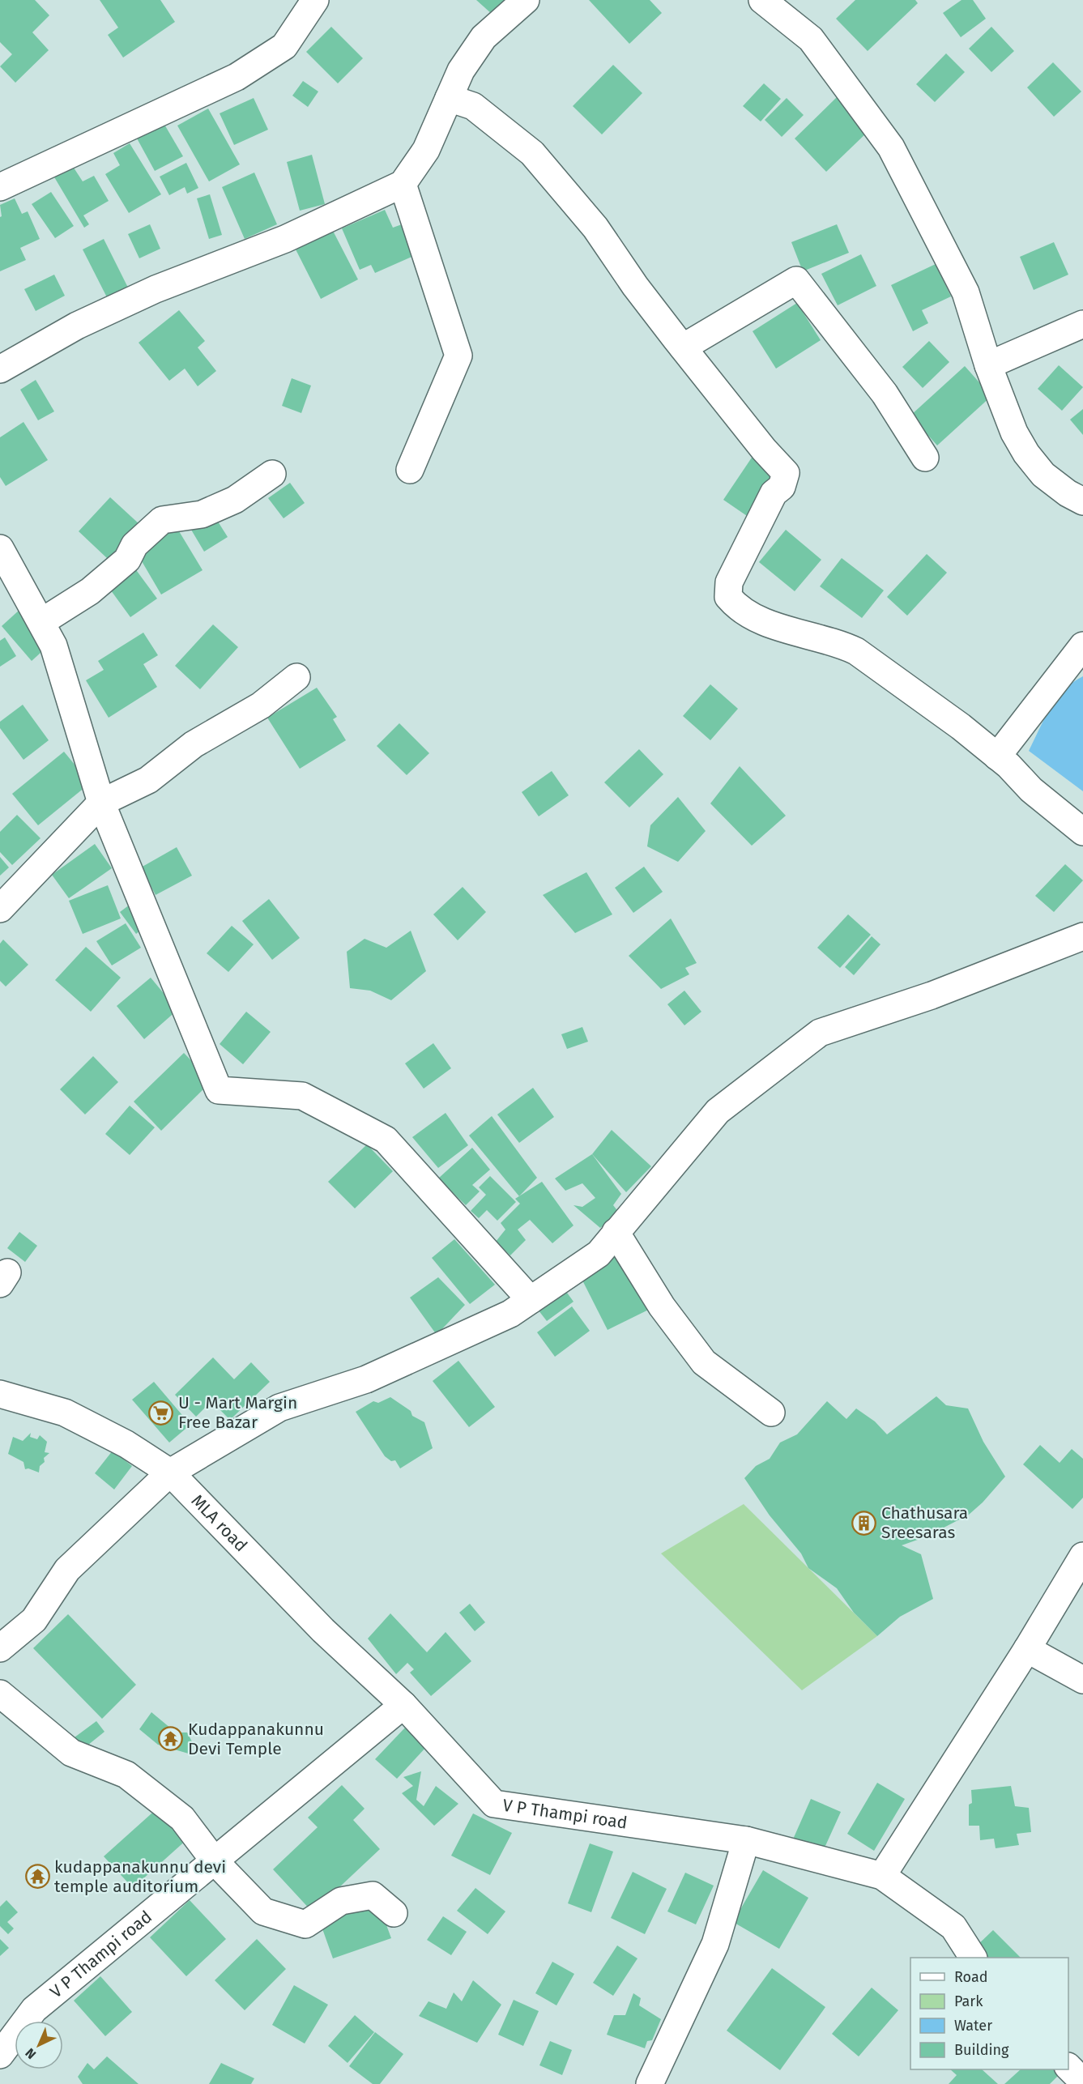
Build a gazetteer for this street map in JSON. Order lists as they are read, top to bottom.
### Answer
{
  "streets": {
    "street": ["MLA road", "V P Thampi road"]
  },
  "crossings": [
    ["MLA road", "V P Thampi road"]
  ],
  "places": {
    "supermarket": ["U - Mart Margin Free Bazar"],
    "building": ["Chathusara Sreesaras"],
    "temple": ["Kudappanakunnu Devi Temple", "kudappanakunnu devi temple auditorium"]
  },
  "legend": [
    "Road",
    "Park",
    "Water",
    "Building"
  ],
  "north": "bottom left"
}
